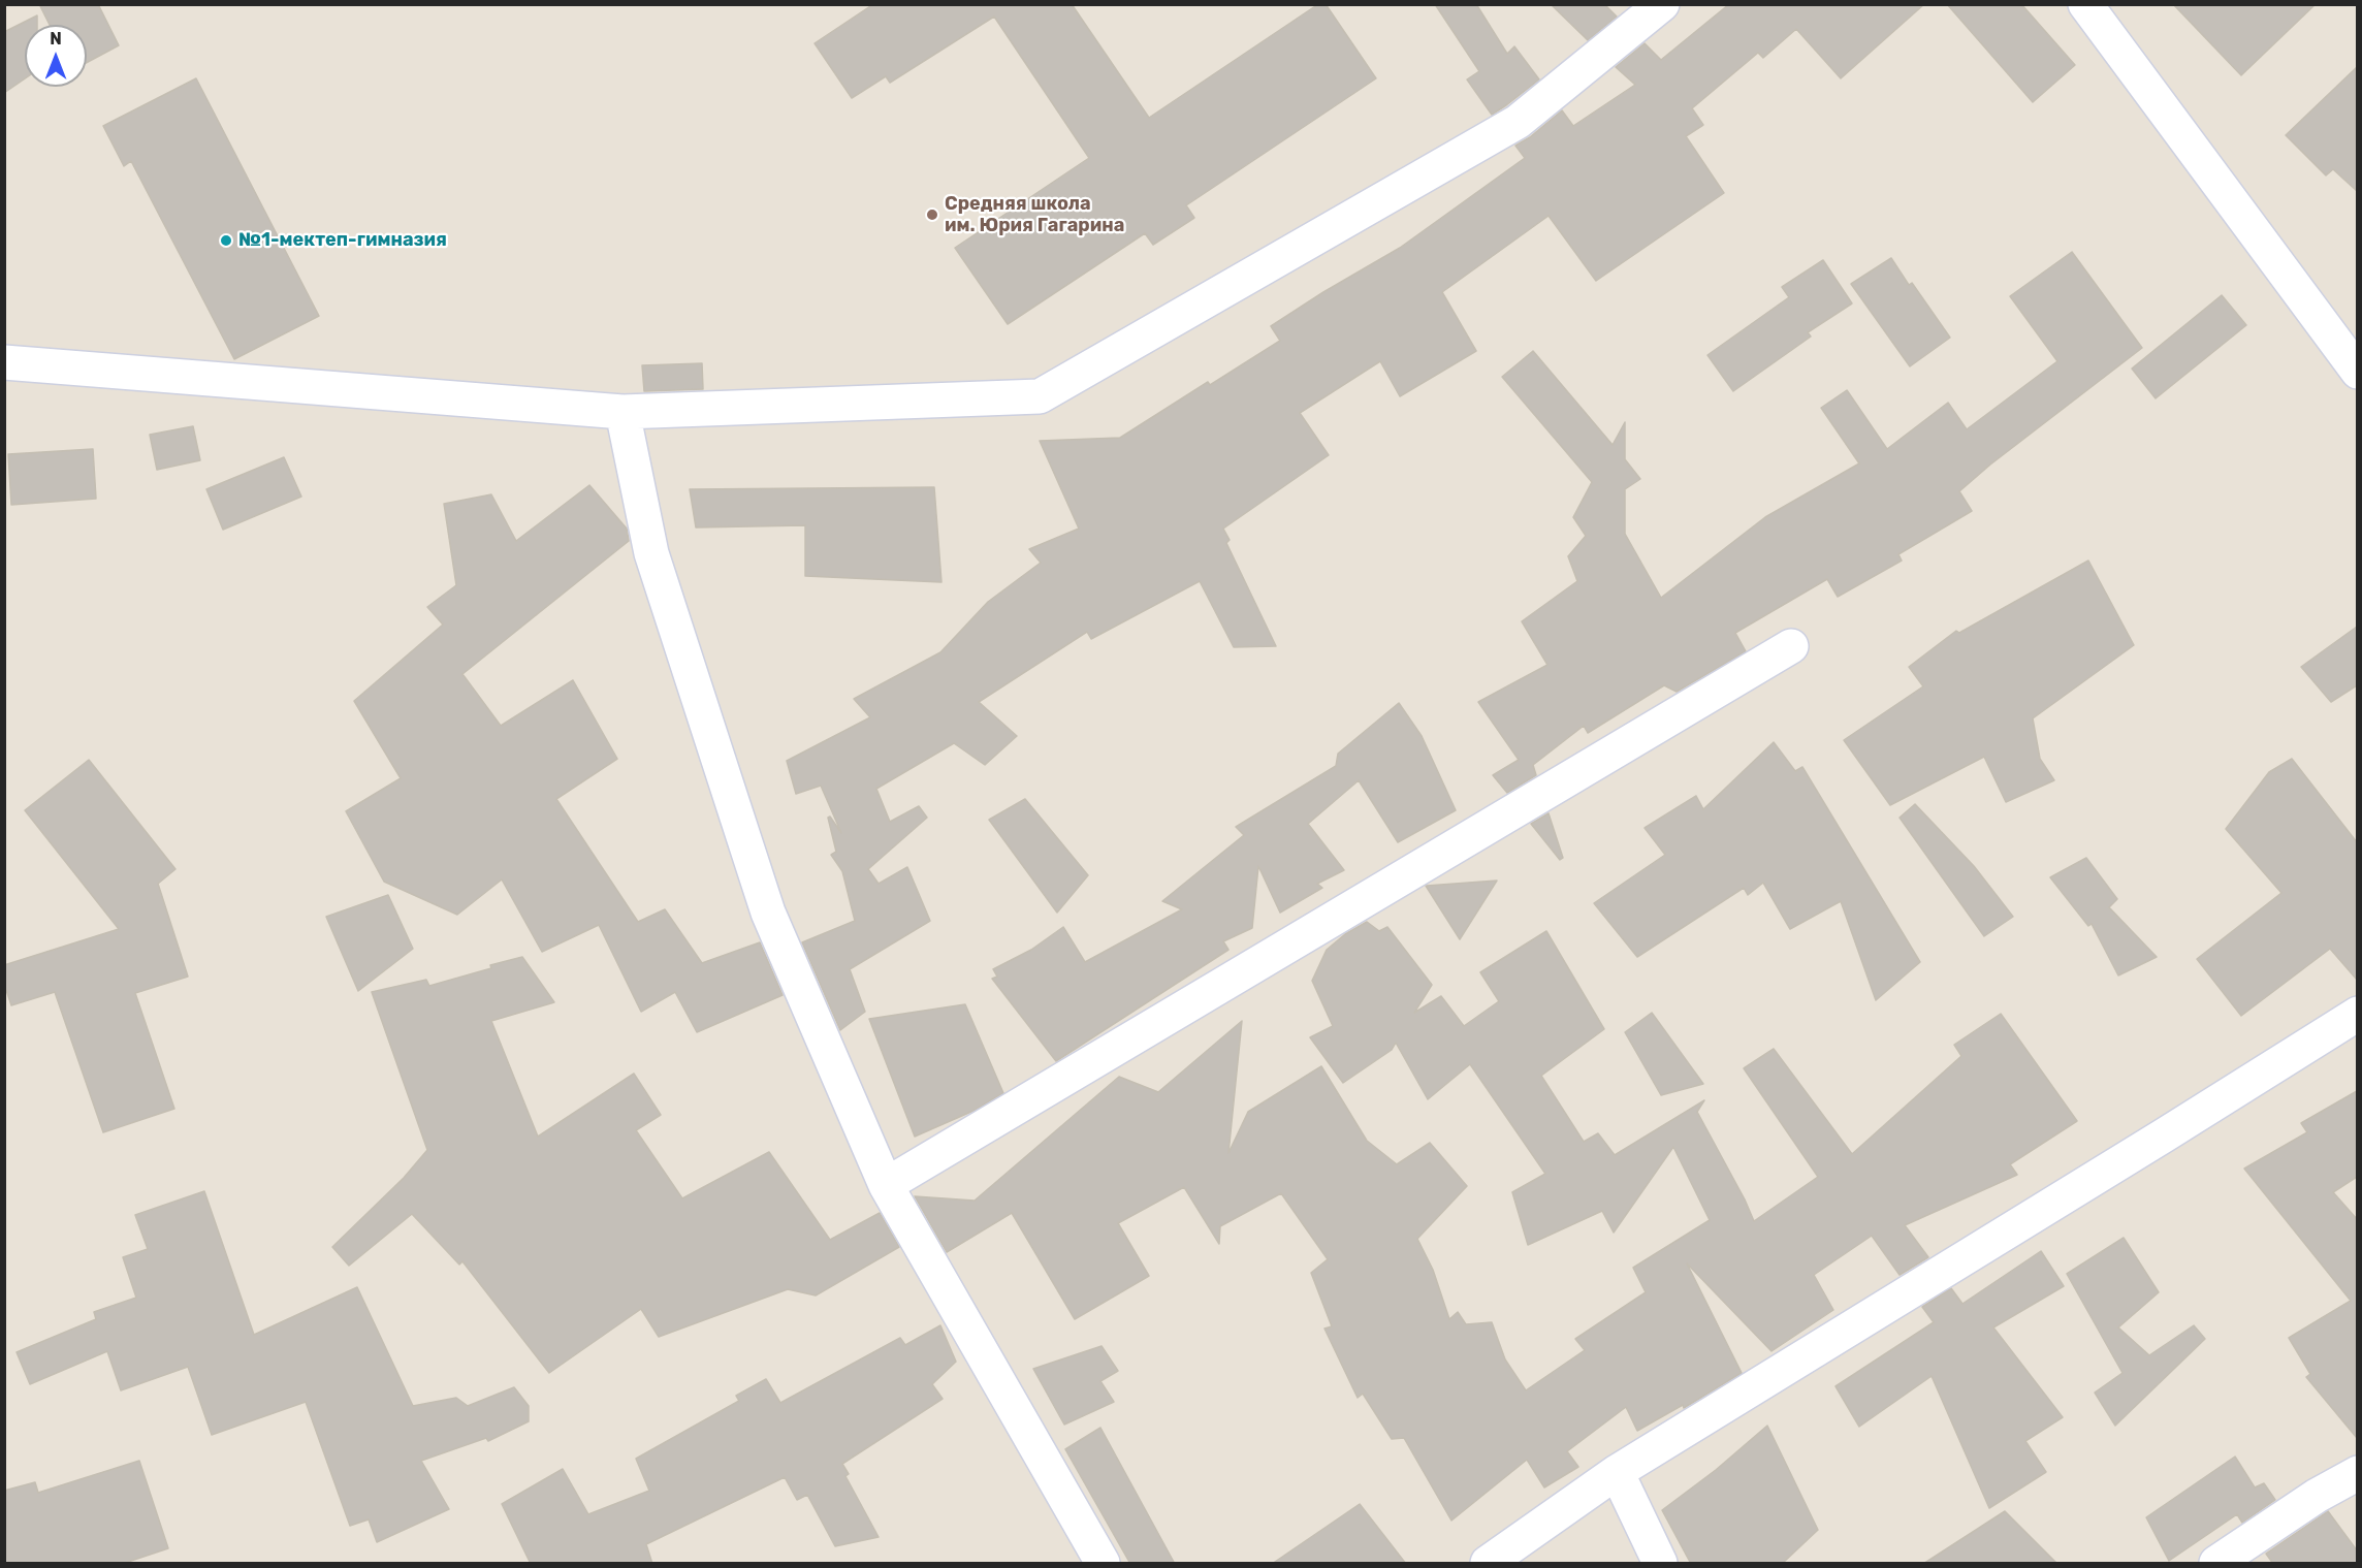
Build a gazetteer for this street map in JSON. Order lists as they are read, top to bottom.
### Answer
{
  "places": ["Средняя школа им. Юрия Гагарина", "№1-мектеп-гимназия"],
  "north": "top"
}
